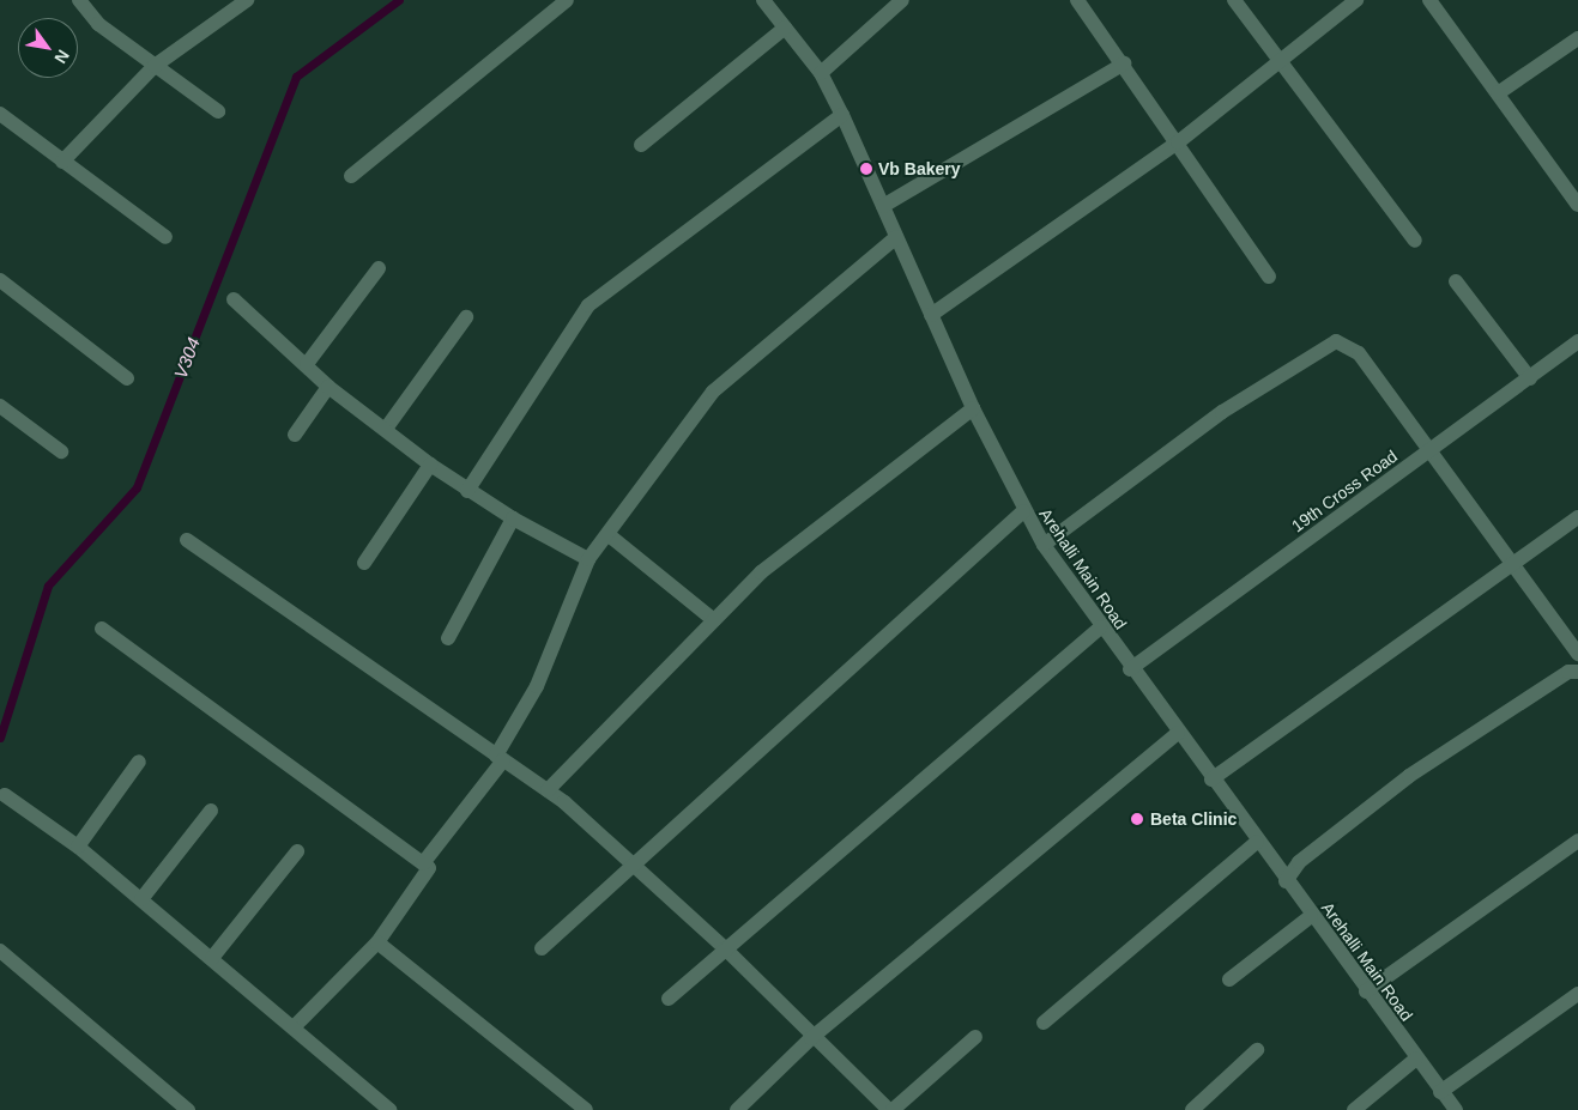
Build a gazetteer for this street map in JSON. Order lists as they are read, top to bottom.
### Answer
{
  "streets": {
    "street": ["19th Cross Road", "Arehalli Main Road"]
  },
  "crossings": [
    ["19th Cross Road", "Arehalli Main Road"]
  ],
  "water": ["V304"],
  "places": ["Vb Bakery", "Beta Clinic"],
  "north": "bottom right"
}
